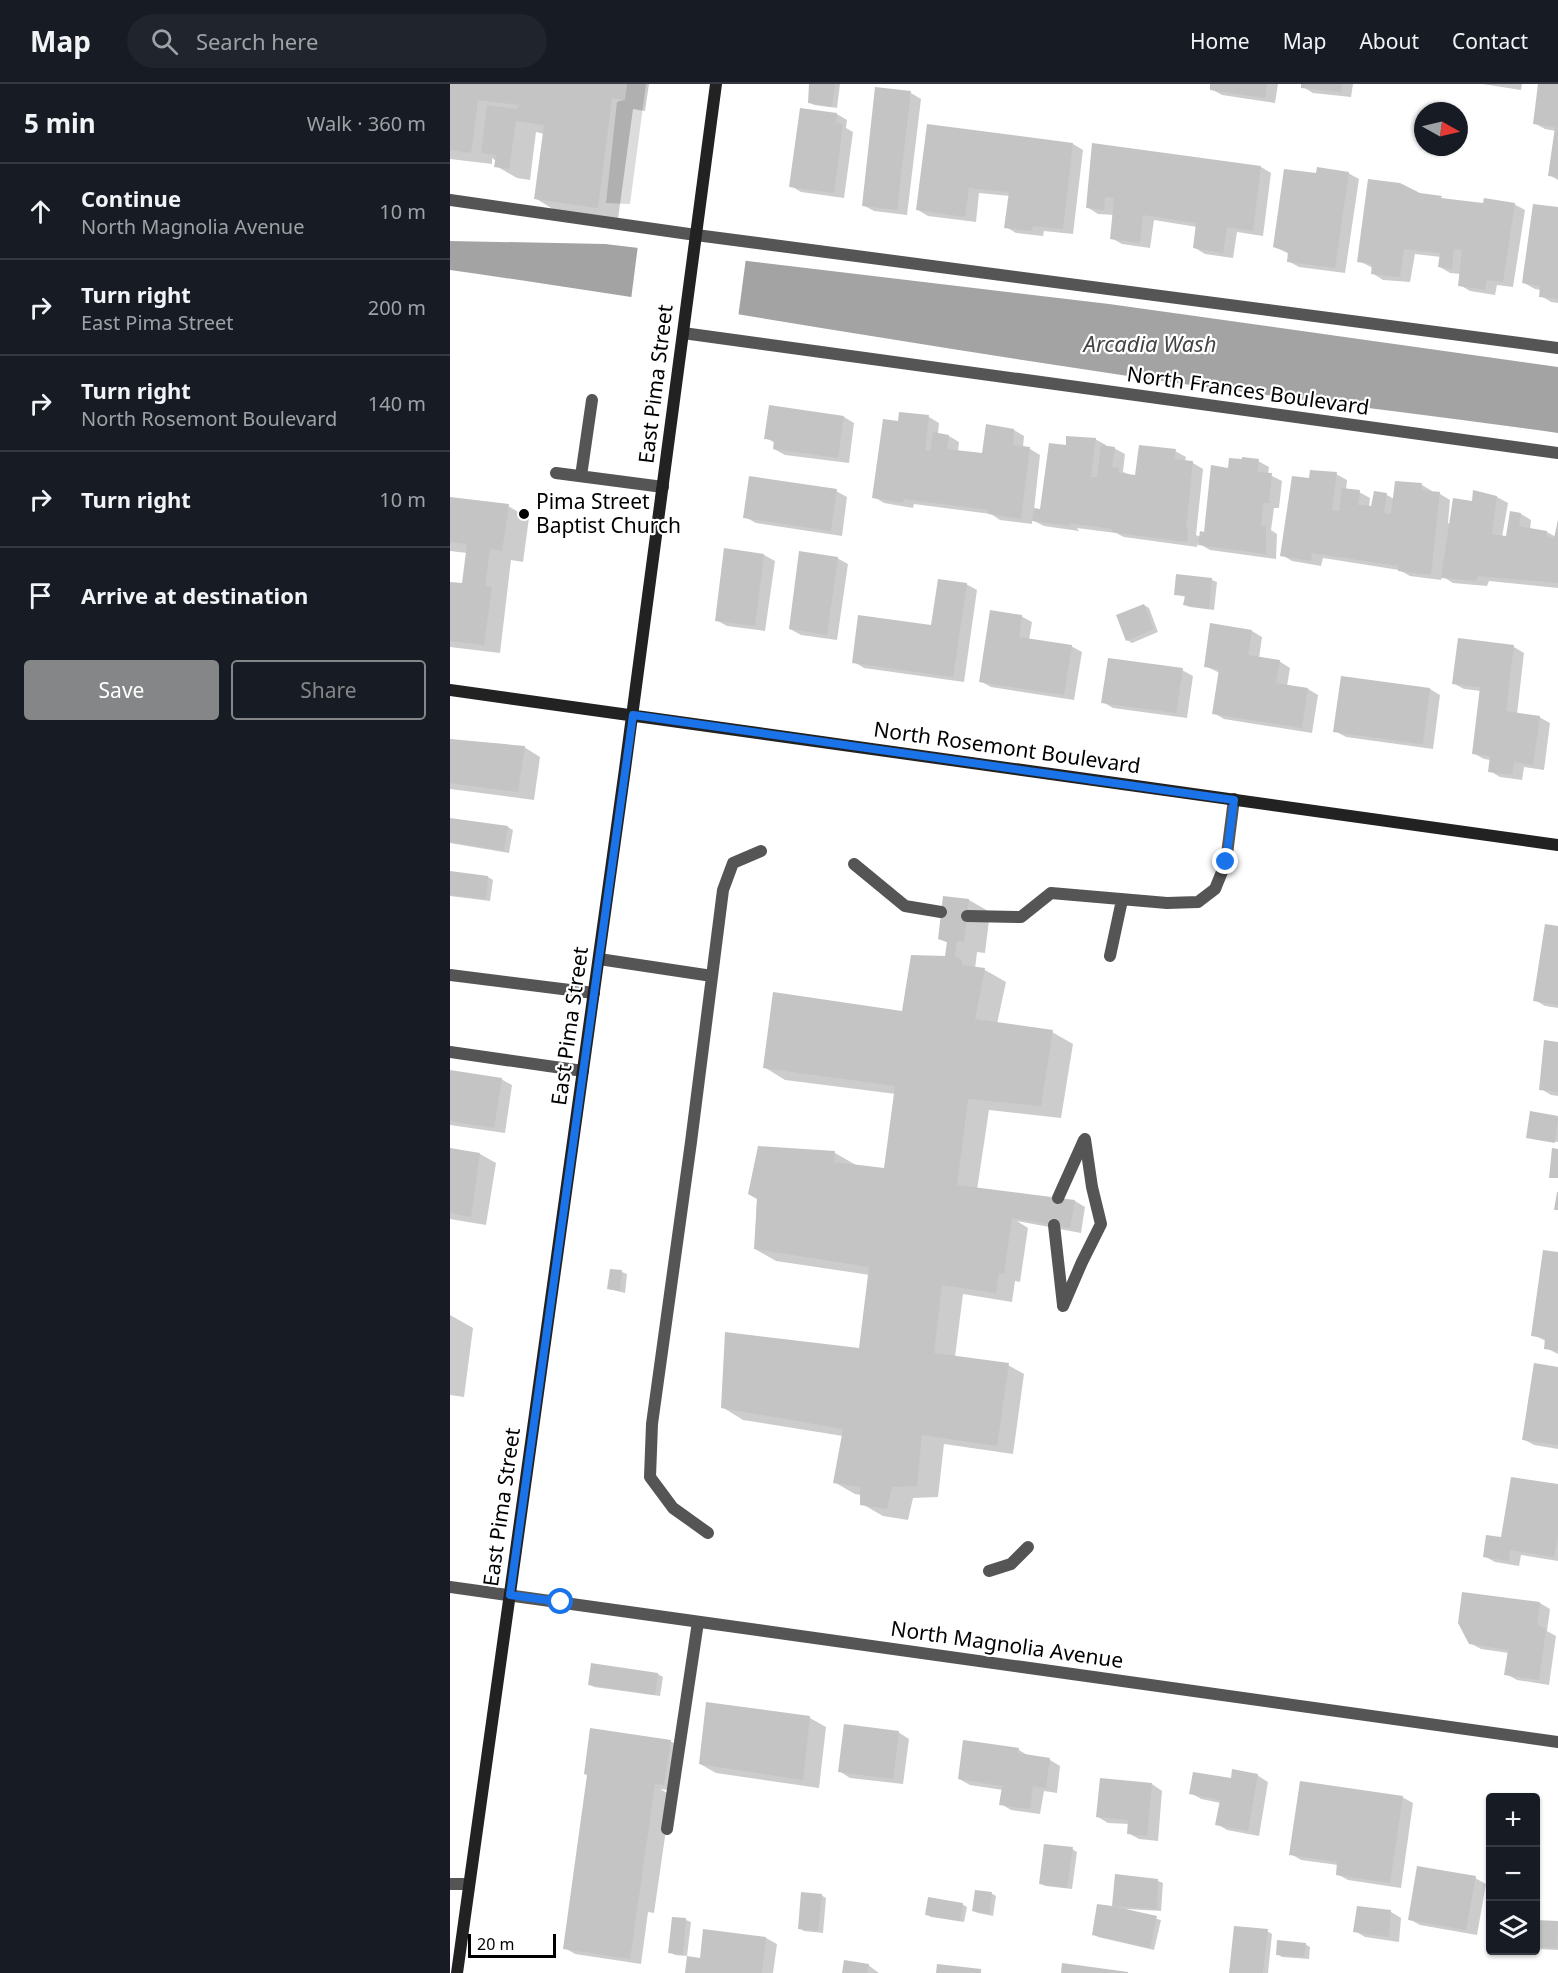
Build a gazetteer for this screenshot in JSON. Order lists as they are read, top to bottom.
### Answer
{
  "streets": {
    "street": [
      "East Pima Street",
      "North Frances Boulevard",
      "North Rosemont Boulevard",
      "North Magnolia Avenue"
    ]
  },
  "crossings": [
    ["East Pima Street", "North Frances Boulevard"],
    ["East Pima Street", "North Rosemont Boulevard"],
    ["East Pima Street", "North Magnolia Avenue"]
  ],
  "water": ["Arcadia Wash"],
  "places": ["Pima Street Baptist Church"],
  "scale_bar": "20 m",
  "north": "right",
  "page": {
    "header": "Map",
    "search": "Search here",
    "nav": [
      "Home",
      "Map",
      "About",
      "Contact"
    ],
    "heading": ["5 min", "Walk · 360 m"],
    "list": [
      ["Continue", "North Magnolia Avenue", "10 m"],
      ["Turn right", "East Pima Street", "200 m"],
      ["Turn right", "North Rosemont Boulevard", "140 m"],
      ["Turn right", "10 m"],
      "Arrive at destination"
    ],
    "buttons": ["Save", "Share"],
    "map_buttons": ["+", "−"],
    "scale": "20 m"
  }
}
